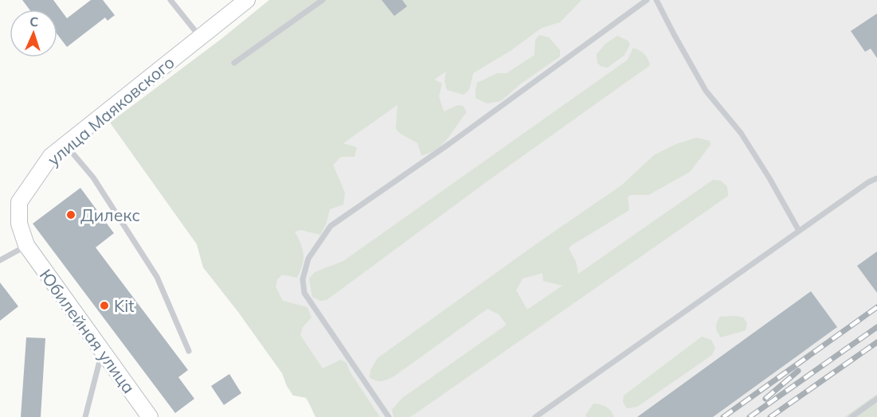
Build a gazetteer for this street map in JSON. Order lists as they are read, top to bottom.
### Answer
{
  "streets": {
    "street": ["улица Маяковского", "Юбилейная улица"]
  },
  "crossings": [
    ["улица Маяковского", "Юбилейная улица"]
  ],
  "places": ["Дилекс", "Kit"],
  "north": "top"
}
